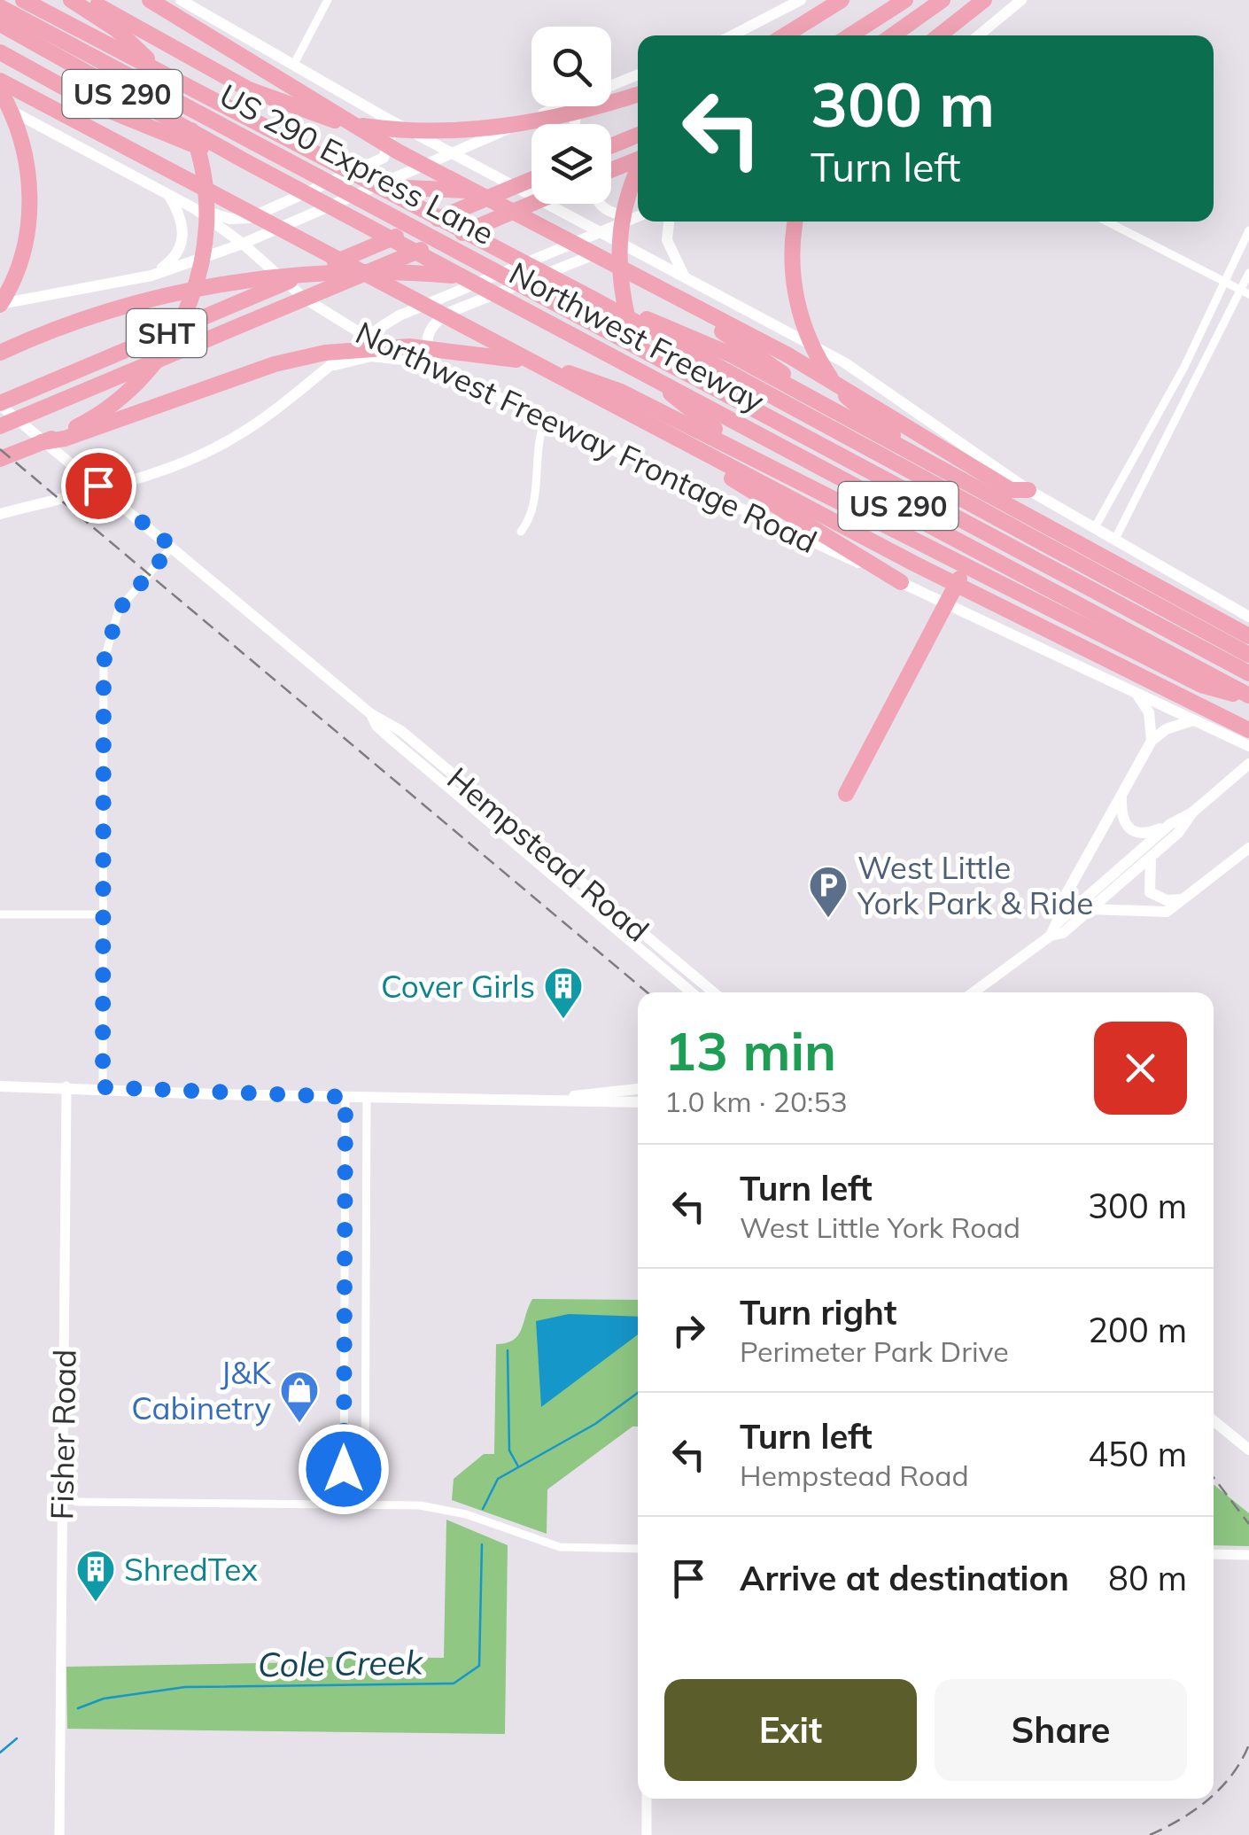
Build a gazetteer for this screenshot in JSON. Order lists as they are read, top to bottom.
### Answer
{
  "streets": {
    "highway": [
      "US 290",
      "US 290 Express Lane",
      "SHT",
      "Northwest Freeway"
    ],
    "main road": ["Northwest Freeway Frontage Road", "Hempstead Road"],
    "street": ["Fisher Road"]
  },
  "crossings": [
    ["SHT", "Hempstead Road"]
  ],
  "water": ["Cole Creek"],
  "places": {
    "parking": ["West Little York Park & Ride"],
    "building": ["Cover Girls", "ShredTex"],
    "shop": ["J&K Cabinetry"]
  },
  "page": {
    "turn": ["300 m", "Turn left"],
    "heading": ["13 min", "1.0 km · 20:53"],
    "list": [
      {
        "name": "Turn left",
        "note": "West Little York Road",
        "value": "300 m"
      },
      {
        "name": "Turn right",
        "note": "Perimeter Park Drive",
        "value": "200 m"
      },
      {
        "name": "Turn left",
        "note": "Hempstead Road",
        "value": "450 m"
      },
      {
        "name": "Arrive at destination",
        "value": "80 m"
      }
    ],
    "buttons": ["Exit", "Share"]
  }
}
